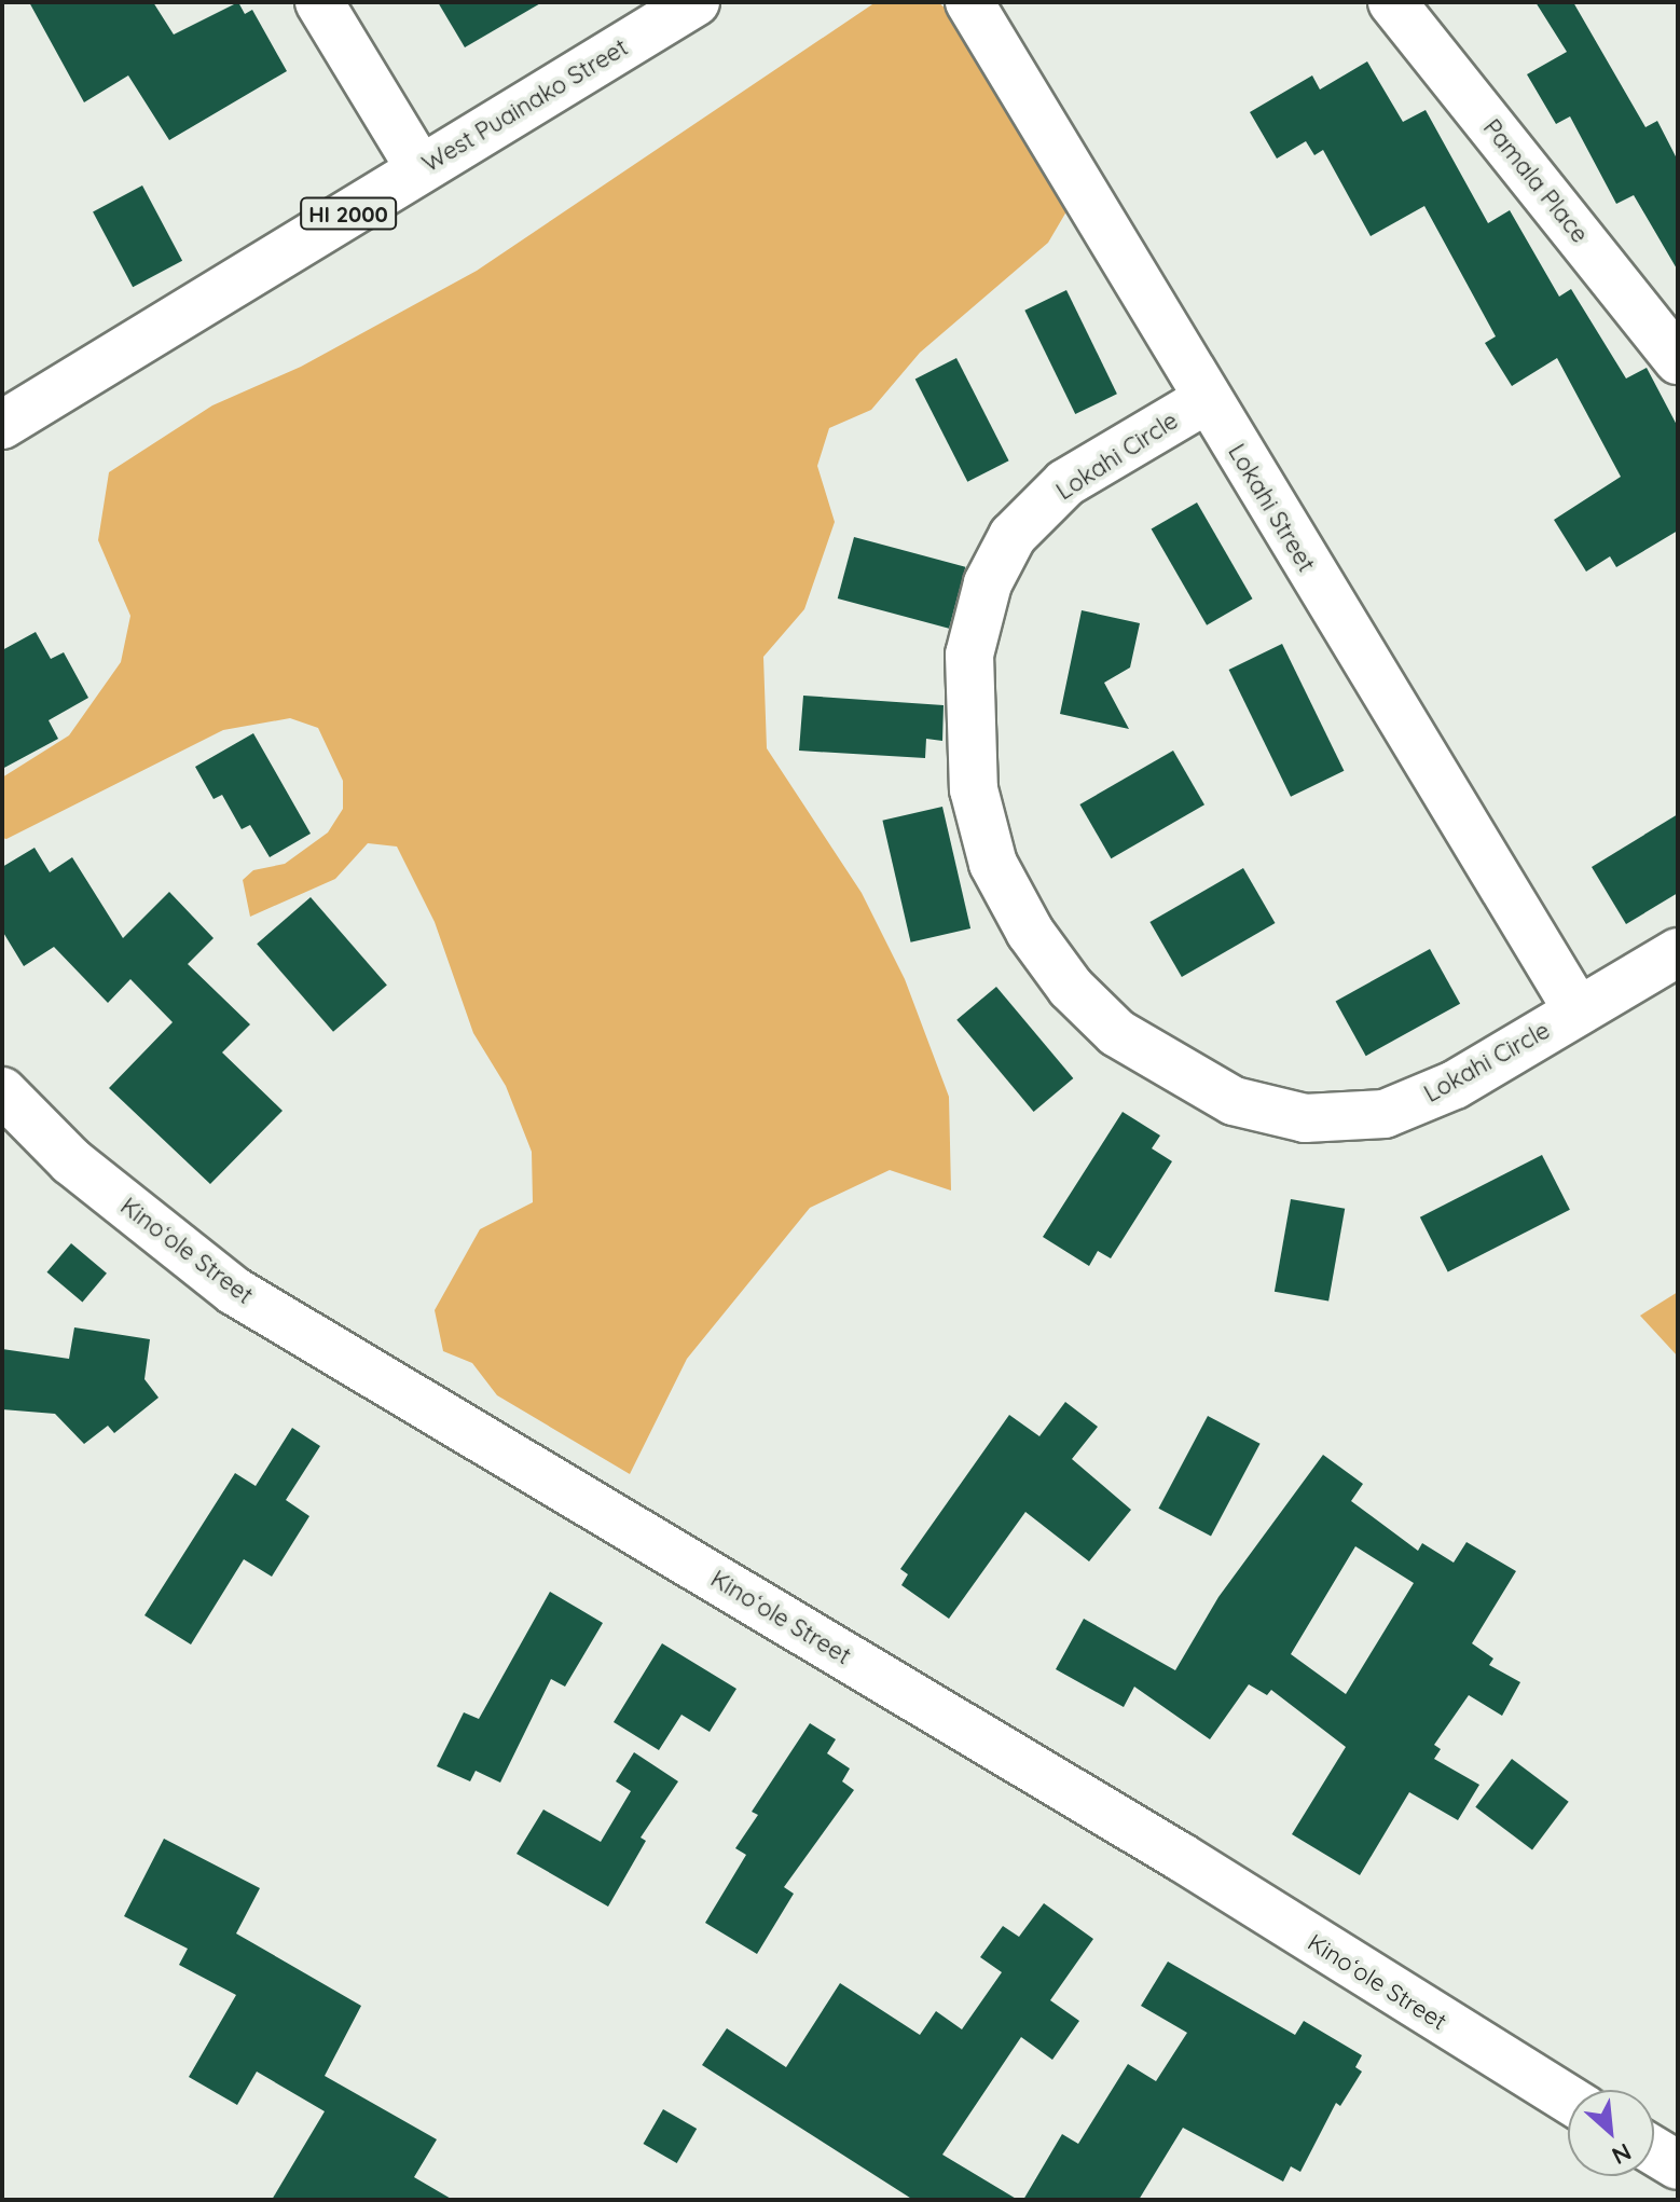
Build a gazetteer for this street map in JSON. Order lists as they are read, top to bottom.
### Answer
{
  "streets": {
    "main road": [
      "West Puainako Street",
      "Pamala Place",
      "HI 2000",
      "Lokahi Circle",
      "Lokahi Street",
      "Kinoʻole Street"
    ]
  },
  "crossings": [
    ["Lokahi Circle", "Lokahi Street"]
  ],
  "north": "bottom right"
}
